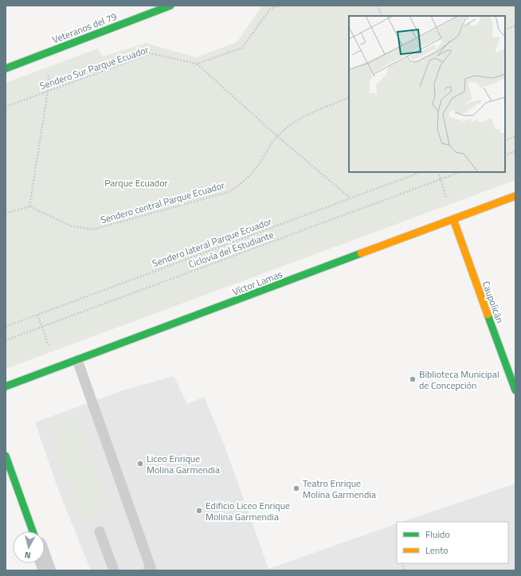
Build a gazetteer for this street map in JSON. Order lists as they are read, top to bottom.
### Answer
{
  "streets": {
    "main road": ["Veteranos del 79", "Víctor Lamas", "Caupolicán"],
    "path": [
      "Sendero Sur Parque Ecuador",
      "Sendero central Parque Ecuador",
      "Sendero lateral Parque Ecuador",
      "Ciclovía del Estudiante"
    ]
  },
  "crossings": [
    ["Víctor Lamas", "Caupolicán"]
  ],
  "parks": ["Parque Ecuador"],
  "places": [
    "Biblioteca Municipal de Concepción",
    "Liceo Enrique Molina Garmendia",
    "Teatro Enrique Molina Garmendia",
    "Edificio Liceo Enrique Molina Garmendia"
  ],
  "legend": ["Fluido", "Lento"],
  "north": "bottom"
}
